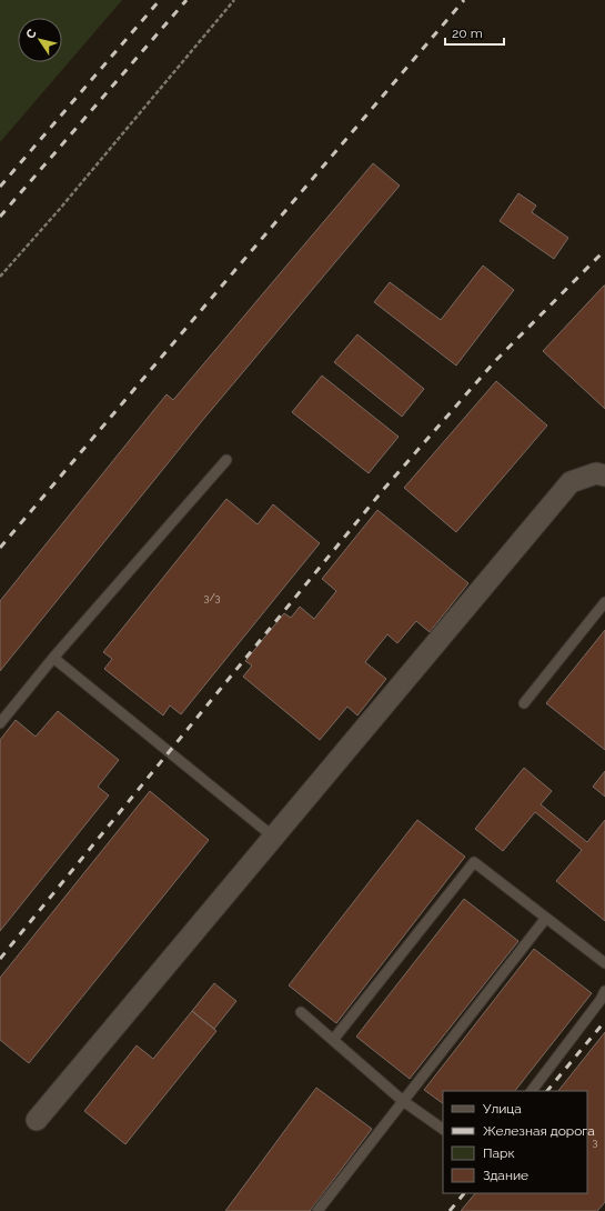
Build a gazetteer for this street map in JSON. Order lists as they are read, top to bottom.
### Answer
{
  "house_numbers": ["3/3", "3"],
  "legend": [
    "Улица",
    "Железная дорога",
    "Парк",
    "Здание"
  ],
  "scale_bar": "20 m",
  "north": "top left"
}
